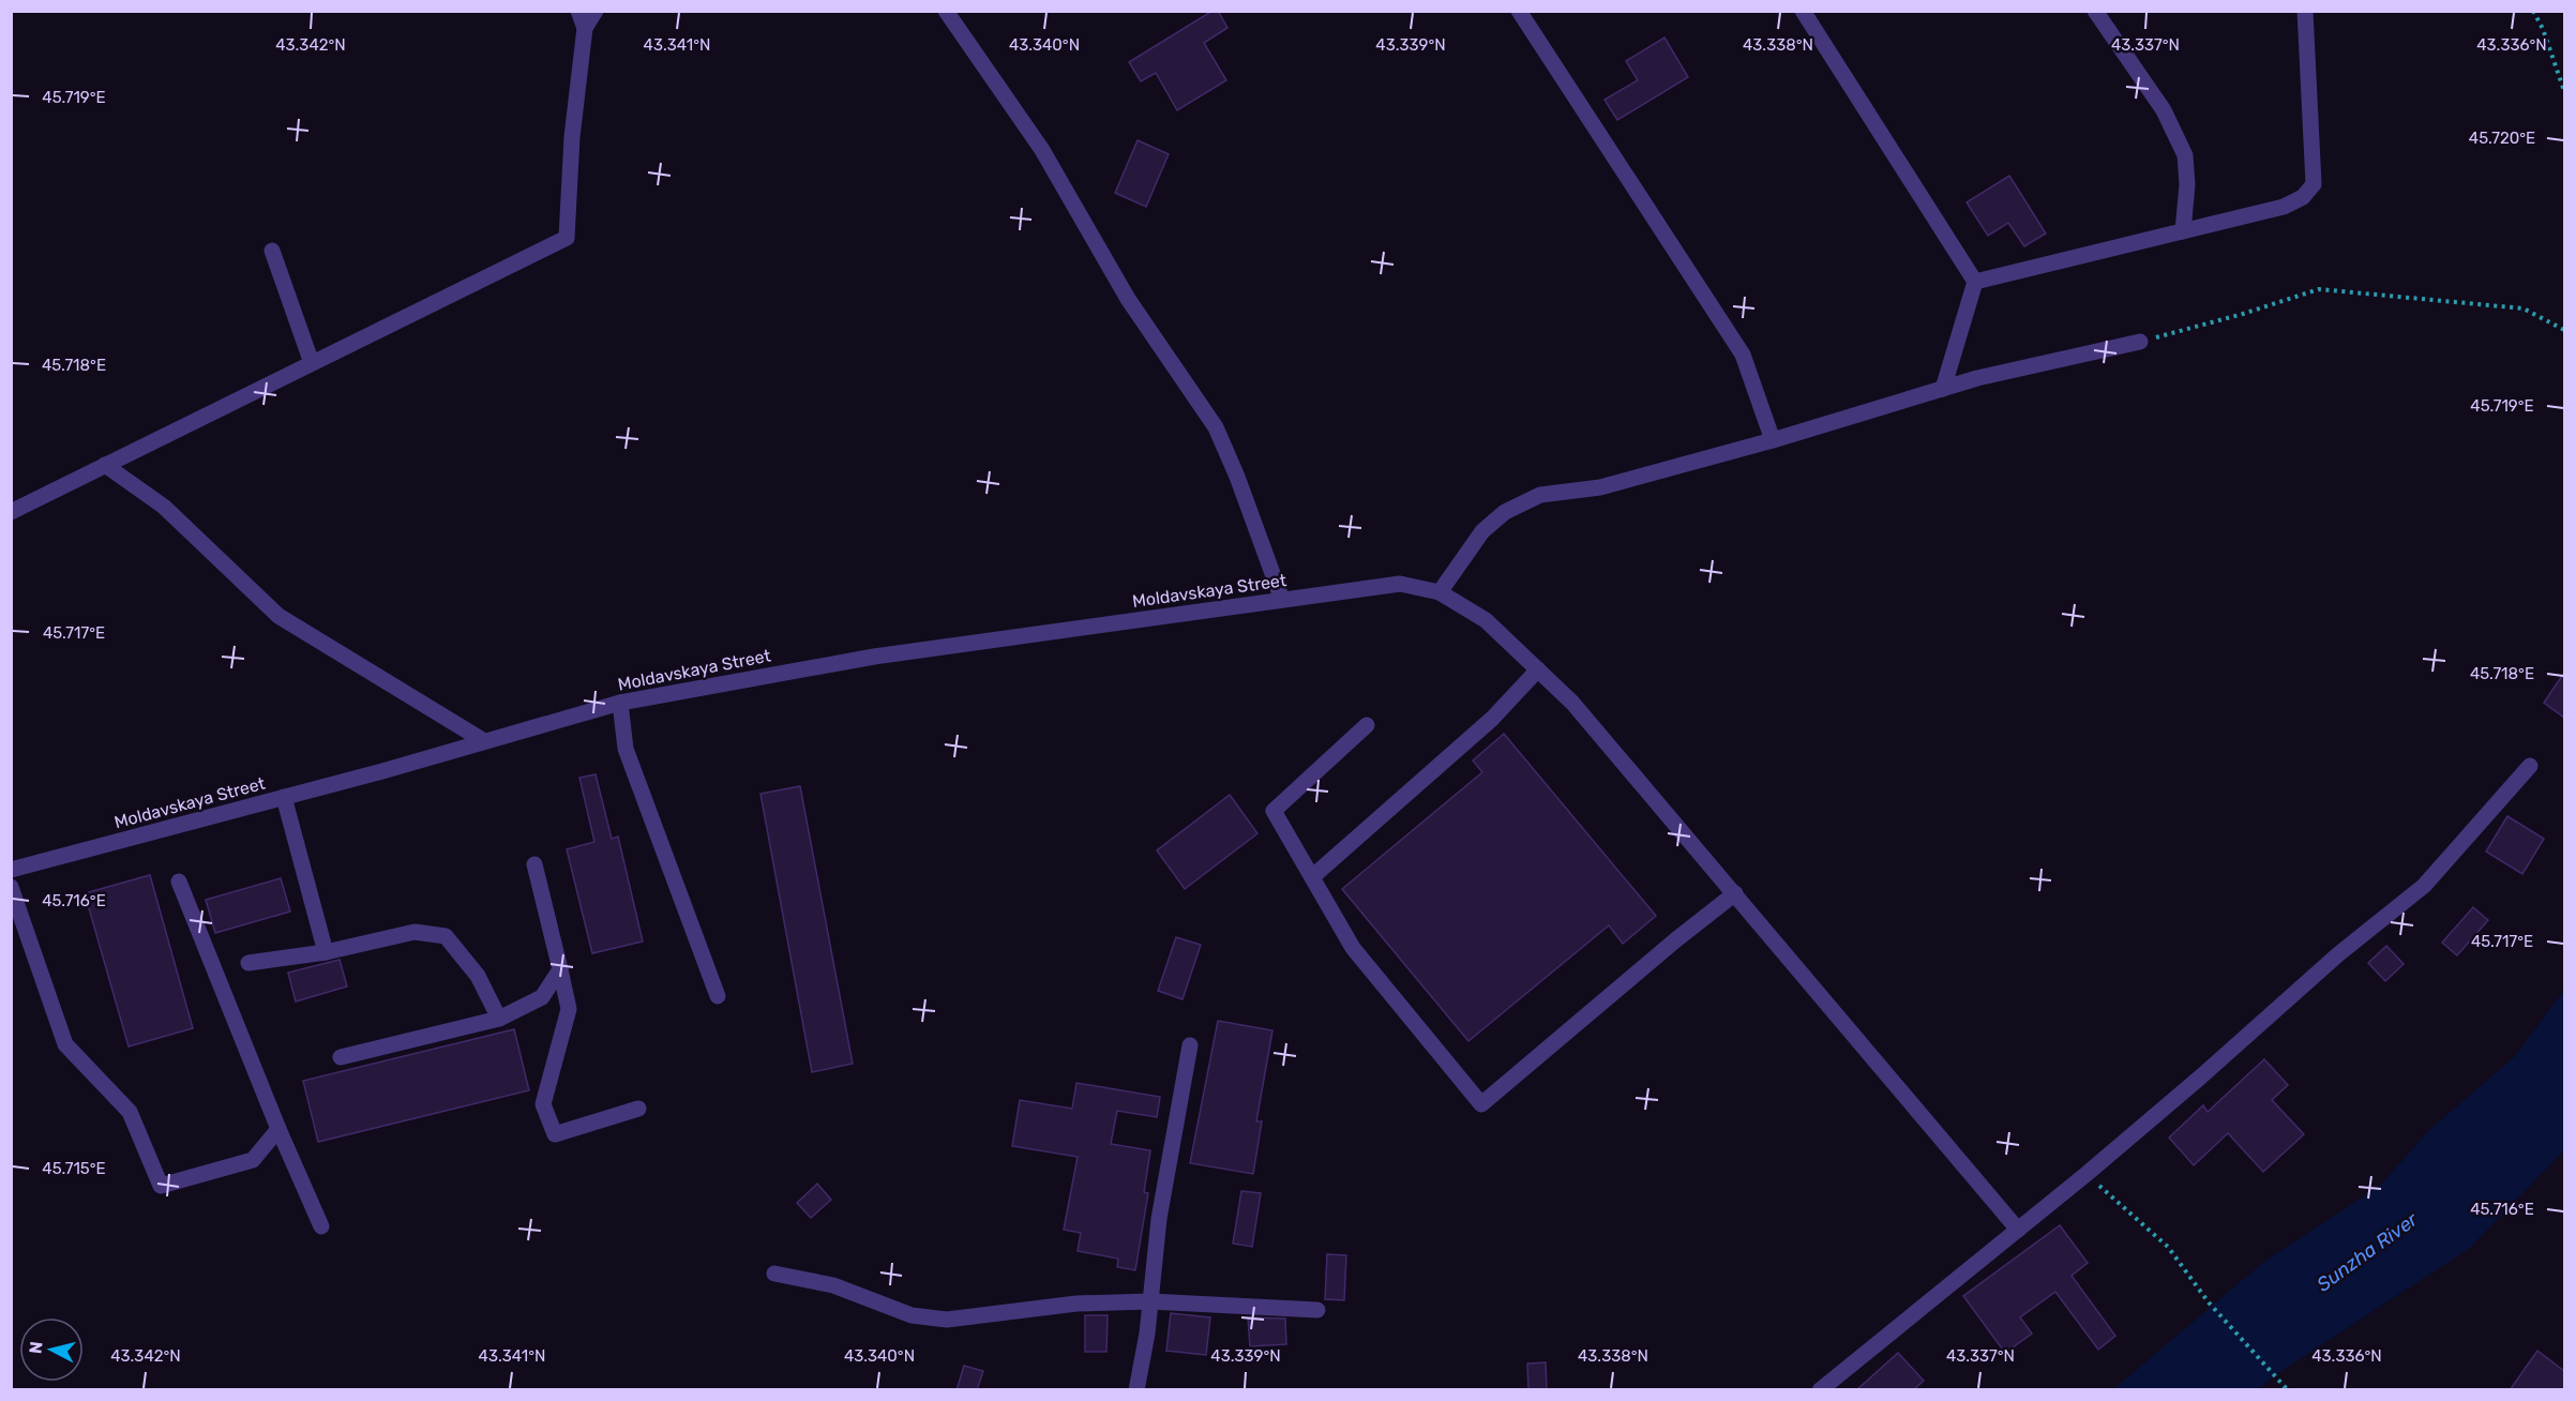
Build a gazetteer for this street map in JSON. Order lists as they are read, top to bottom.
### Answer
{
  "streets": {
    "street": ["Moldavskaya Street"]
  },
  "water": ["Sunzha River"],
  "north": "left",
  "coordinates": [
    "43.342°N",
    "43.341°N",
    "43.340°N",
    "43.339°N",
    "43.338°N",
    "43.337°N",
    "43.336°N",
    "45.719°E",
    "45.720°E",
    "45.718°E",
    "45.717°E",
    "45.716°E",
    "45.715°E"
  ]
}
